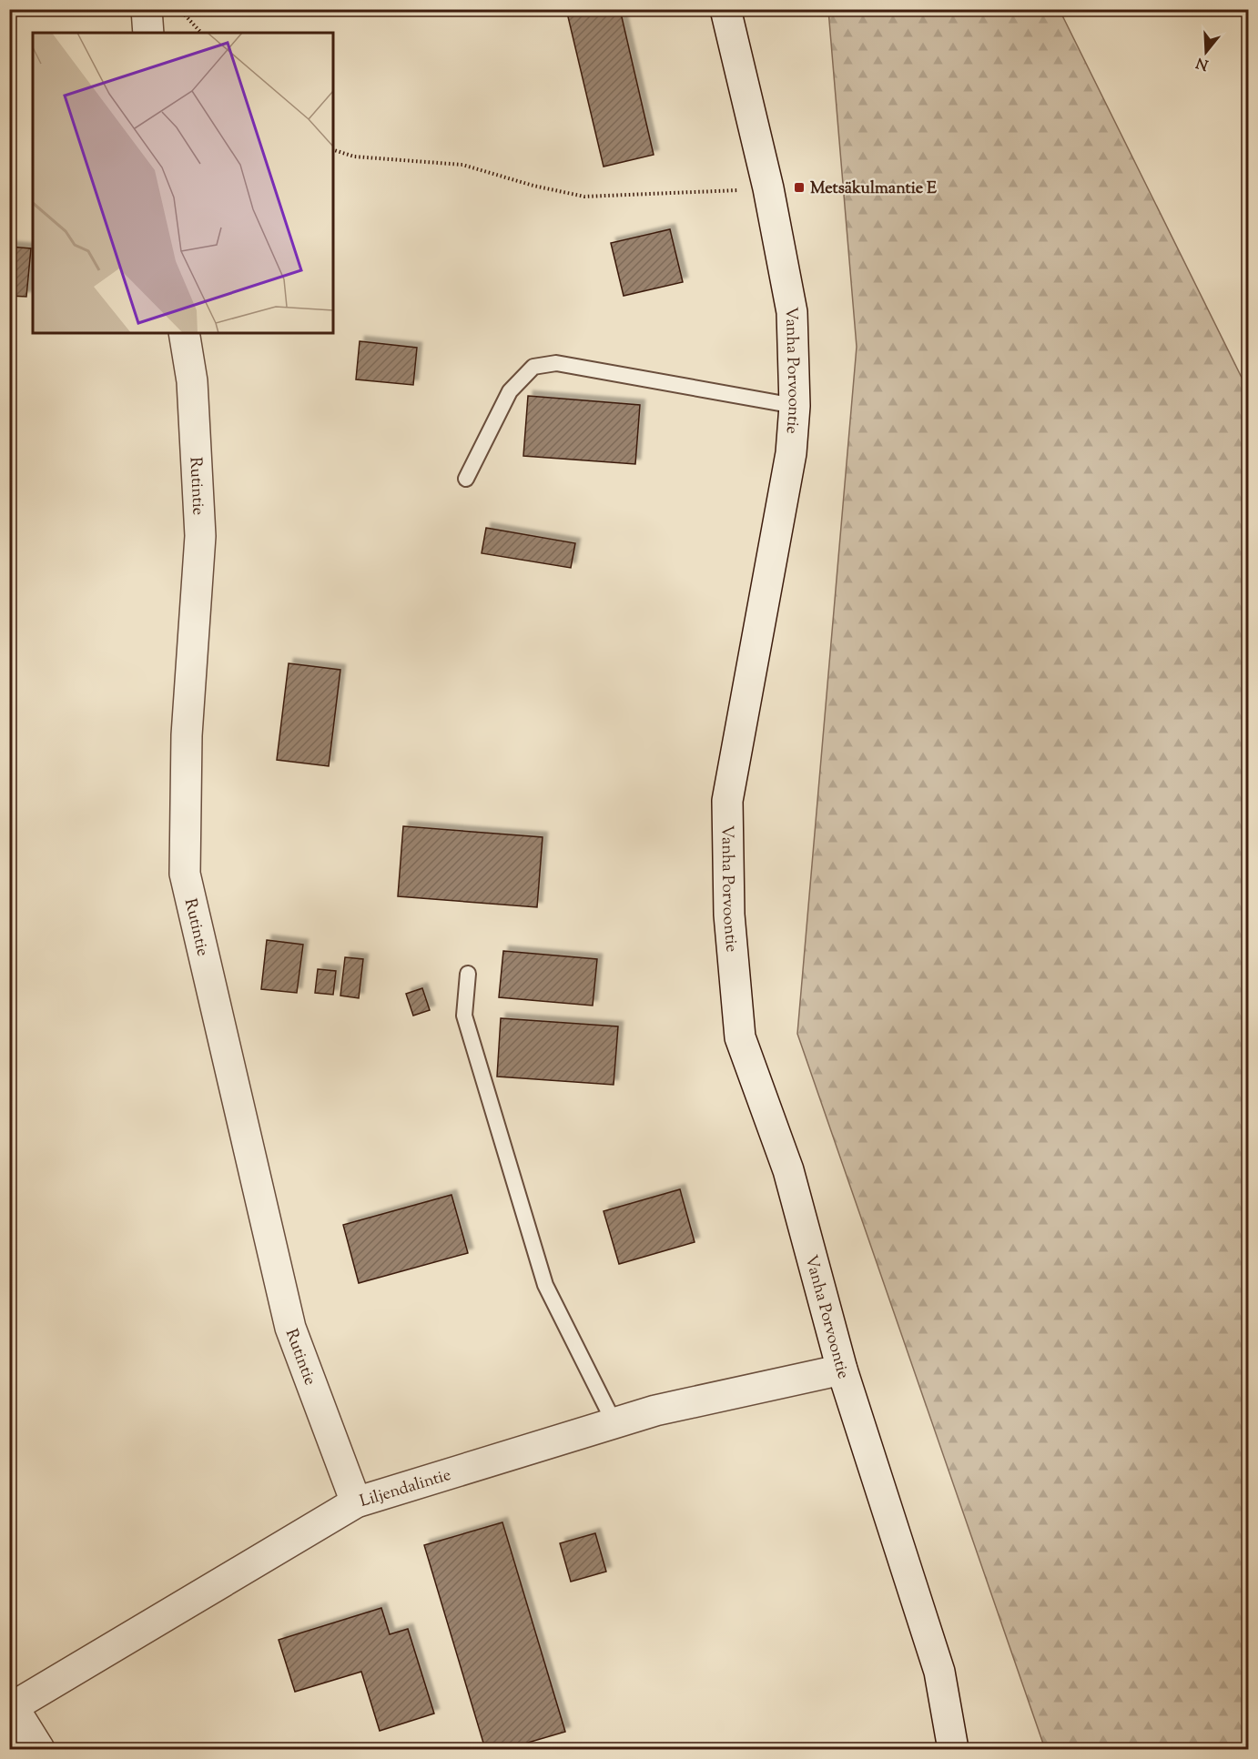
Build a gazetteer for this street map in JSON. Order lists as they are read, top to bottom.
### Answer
{
  "streets": {
    "street": ["Vanha Porvoontie", "Rutintie", "Liljendalintie"]
  },
  "crossings": [
    ["Vanha Porvoontie", "Liljendalintie"],
    ["Rutintie", "Liljendalintie"]
  ],
  "places": {
    "transit": ["Metsäkulmantie E"]
  },
  "north": "bottom"
}
